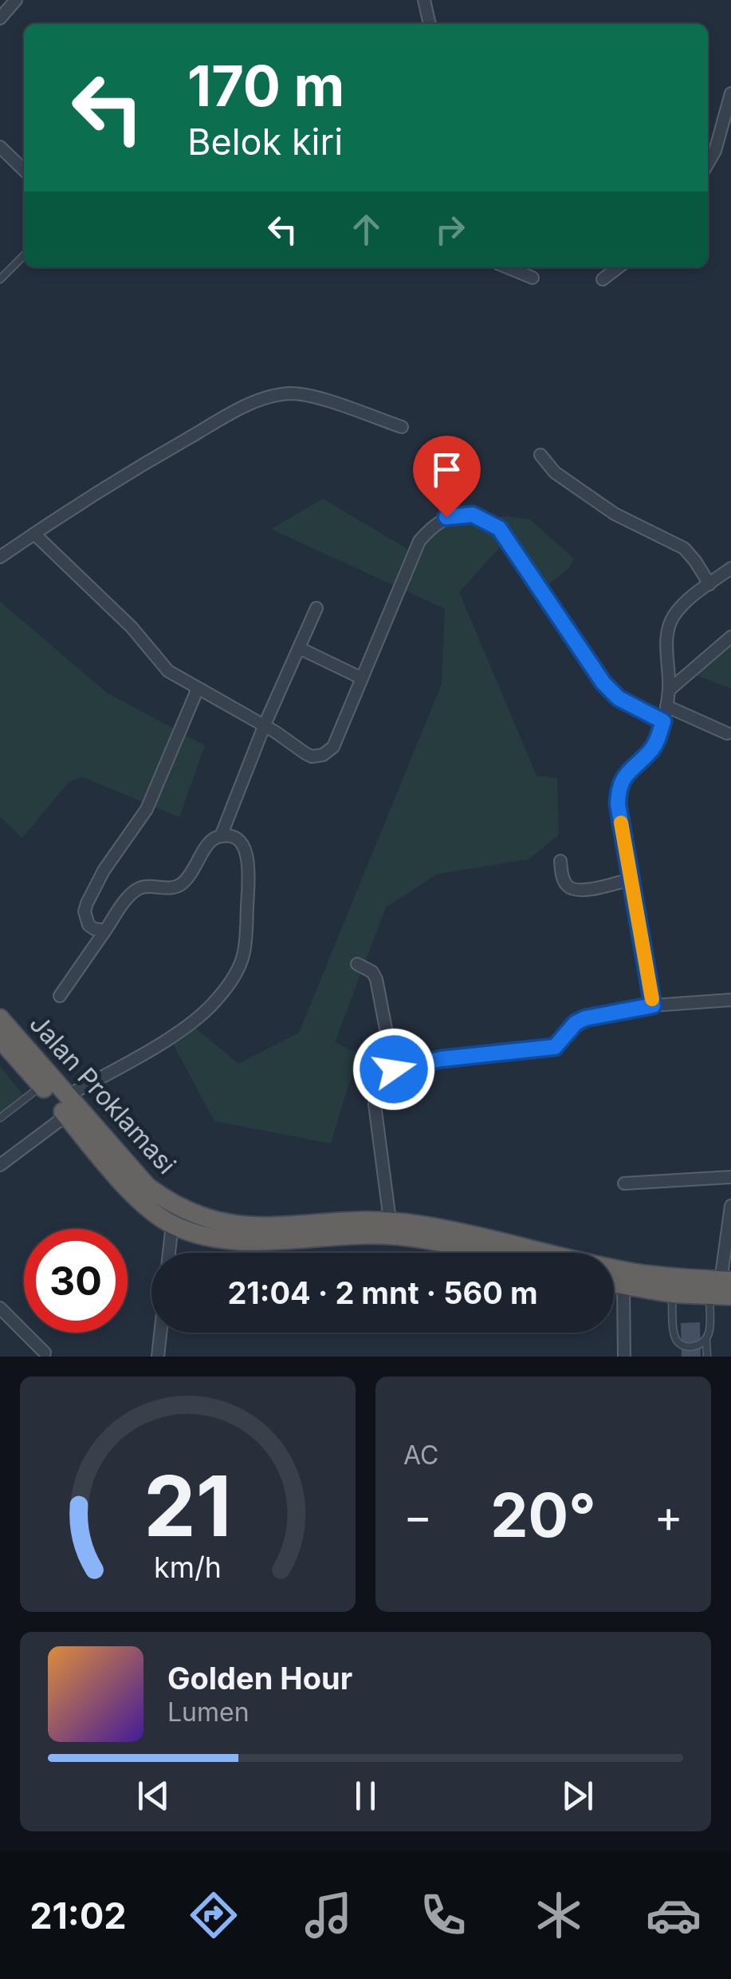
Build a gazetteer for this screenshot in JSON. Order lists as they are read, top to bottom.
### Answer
{
  "streets": {
    "highway": ["Jalan Proklamasi"]
  },
  "page": {
    "turn": ["170 m", "Belok kiri"],
    "limit": "30",
    "trip": "21:04 · 2 mnt · 560 m",
    "tile": "AC",
    "heat": ["−", "20°", "+"],
    "song": ["Golden Hour", "Lumen"],
    "tabs": "21:02",
    "gauge": ["21", "km/h"]
  }
}
